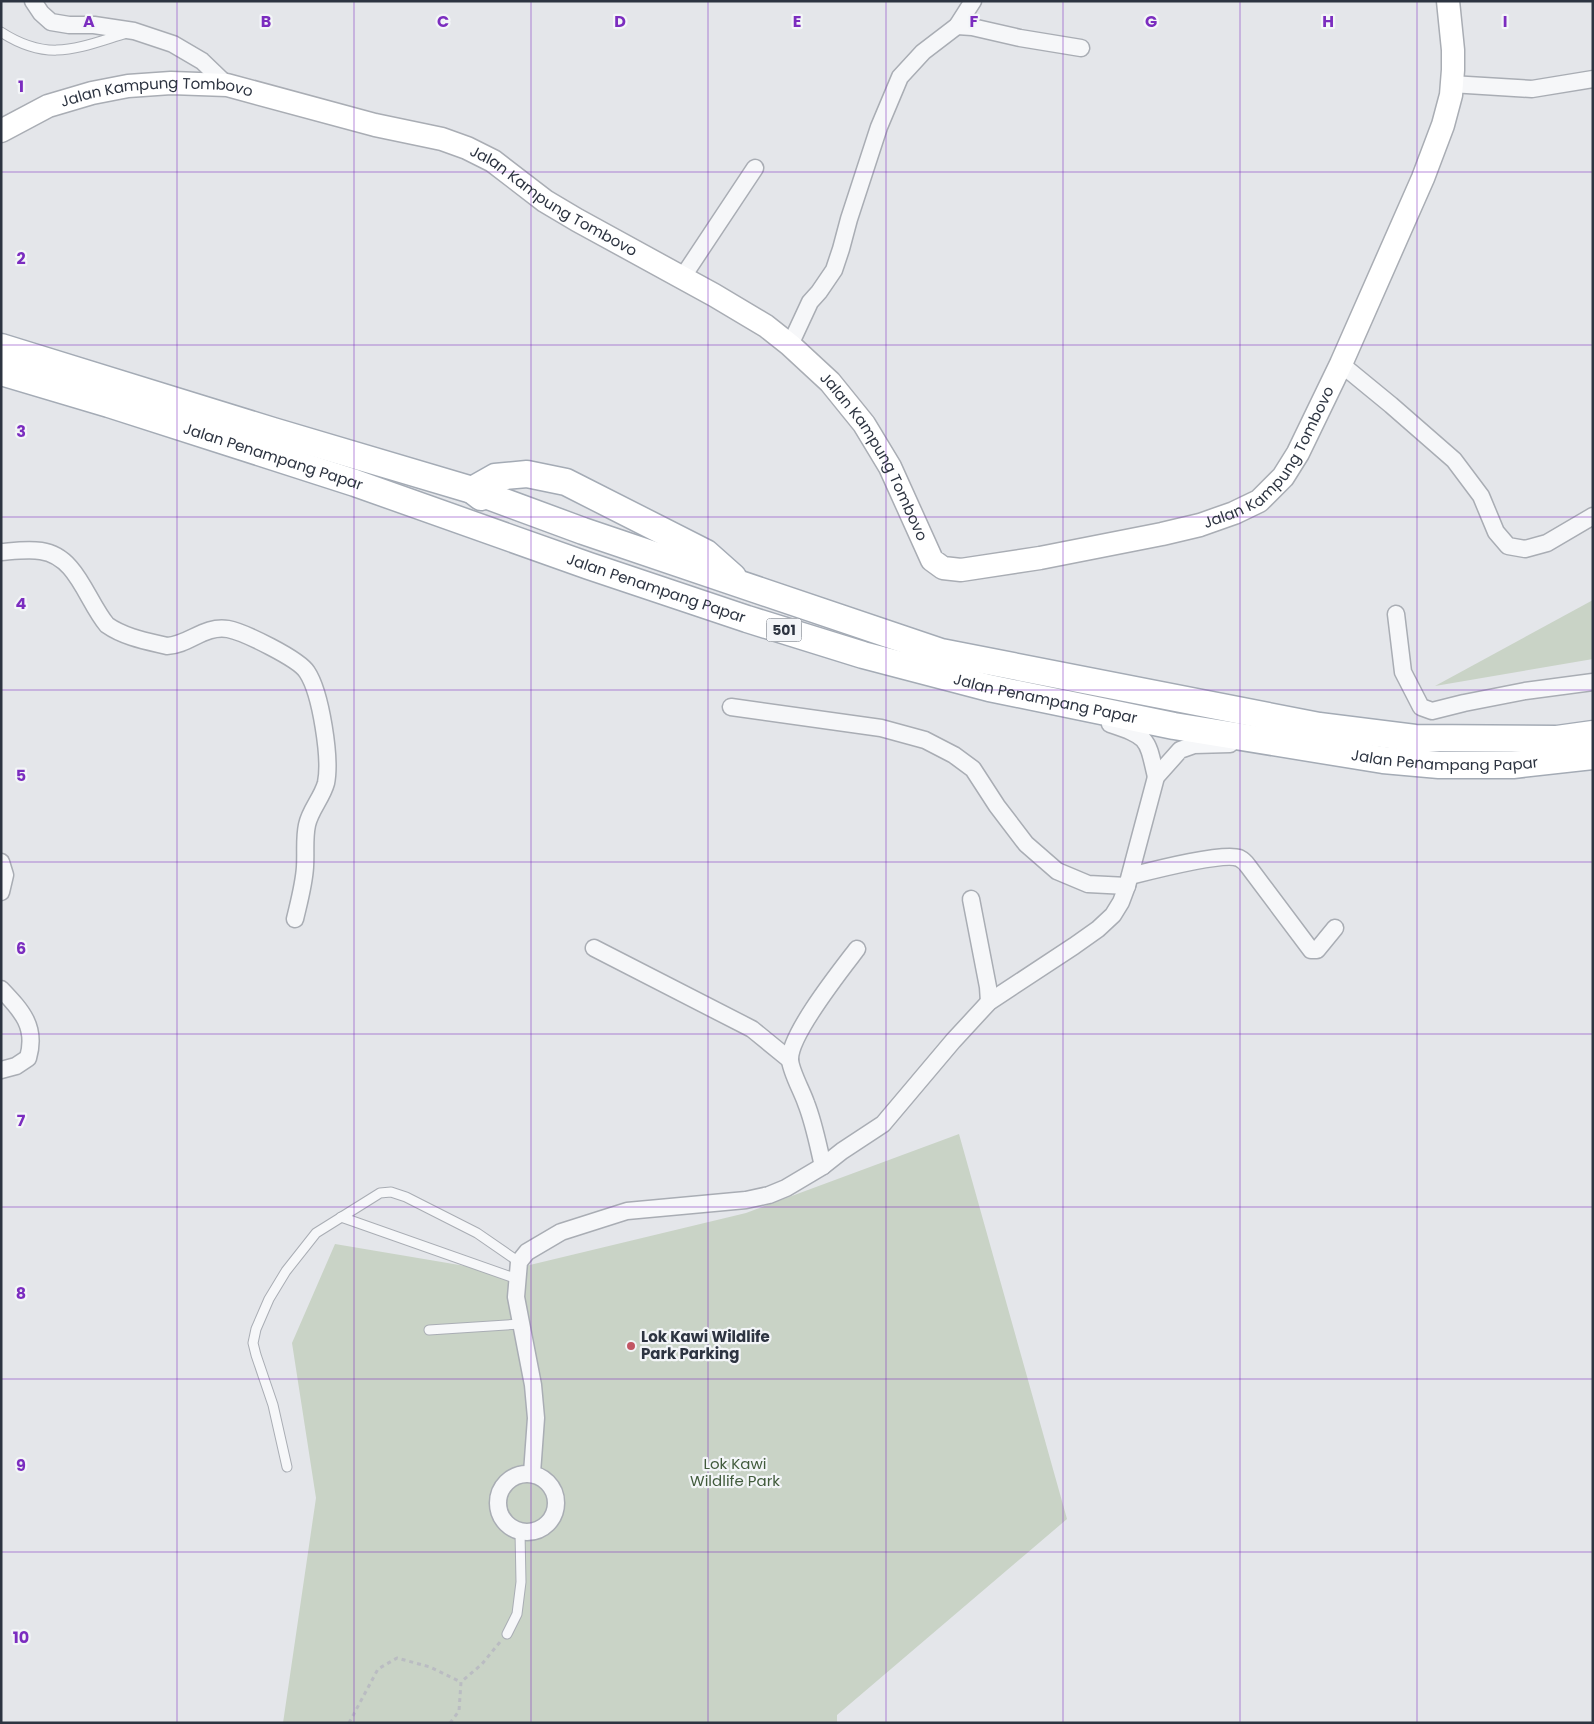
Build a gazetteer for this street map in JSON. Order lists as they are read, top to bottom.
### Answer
{
  "streets": {
    "main road": ["Jalan Penampang Papar", "501"],
    "street": ["Jalan Kampung Tombovo"]
  },
  "parks": ["Lok Kawi Wildlife Park"],
  "places": ["Lok Kawi Wildlife Park Parking"],
  "grid": {
    "columns": [
      "A",
      "B",
      "C",
      "D",
      "E",
      "F",
      "G",
      "H",
      "I"
    ],
    "rows": [
      "1",
      "2",
      "3",
      "4",
      "5",
      "6",
      "7",
      "8",
      "9",
      "10"
    ]
  }
}
